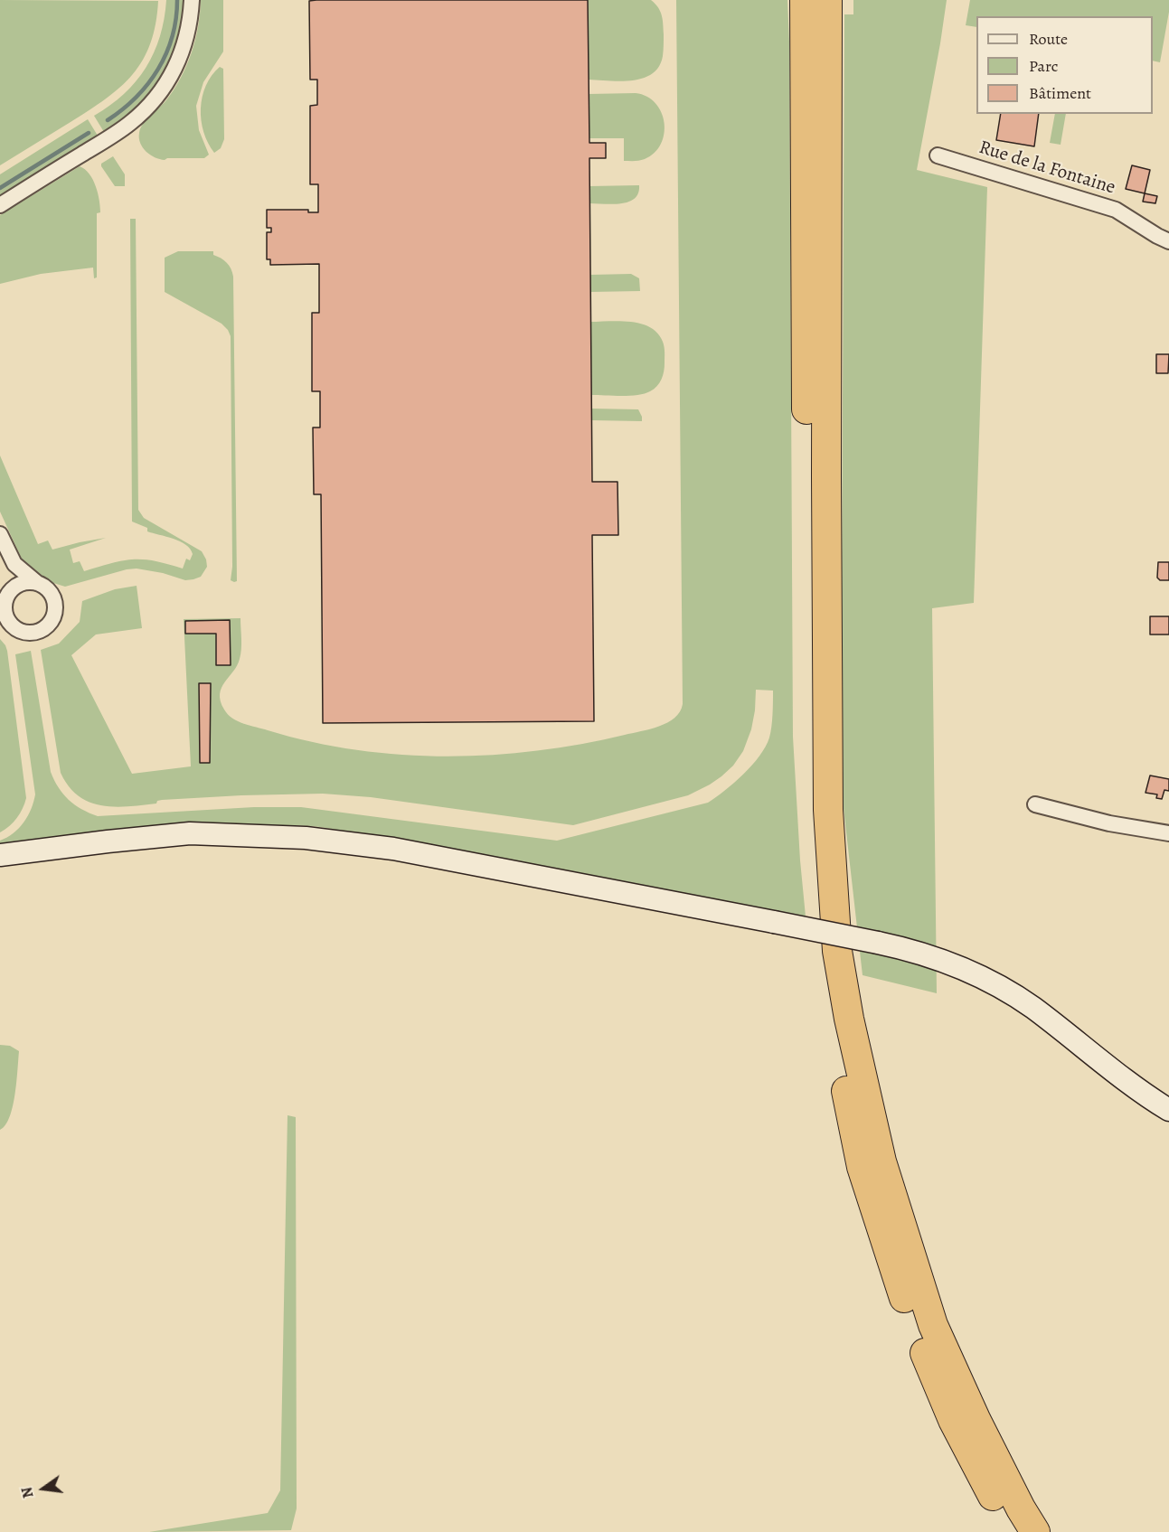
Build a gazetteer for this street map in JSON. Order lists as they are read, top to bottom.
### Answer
{
  "streets": {
    "street": ["Rue de la Fontaine"]
  },
  "legend": ["Route", "Parc", "Bâtiment"],
  "north": "left"
}
